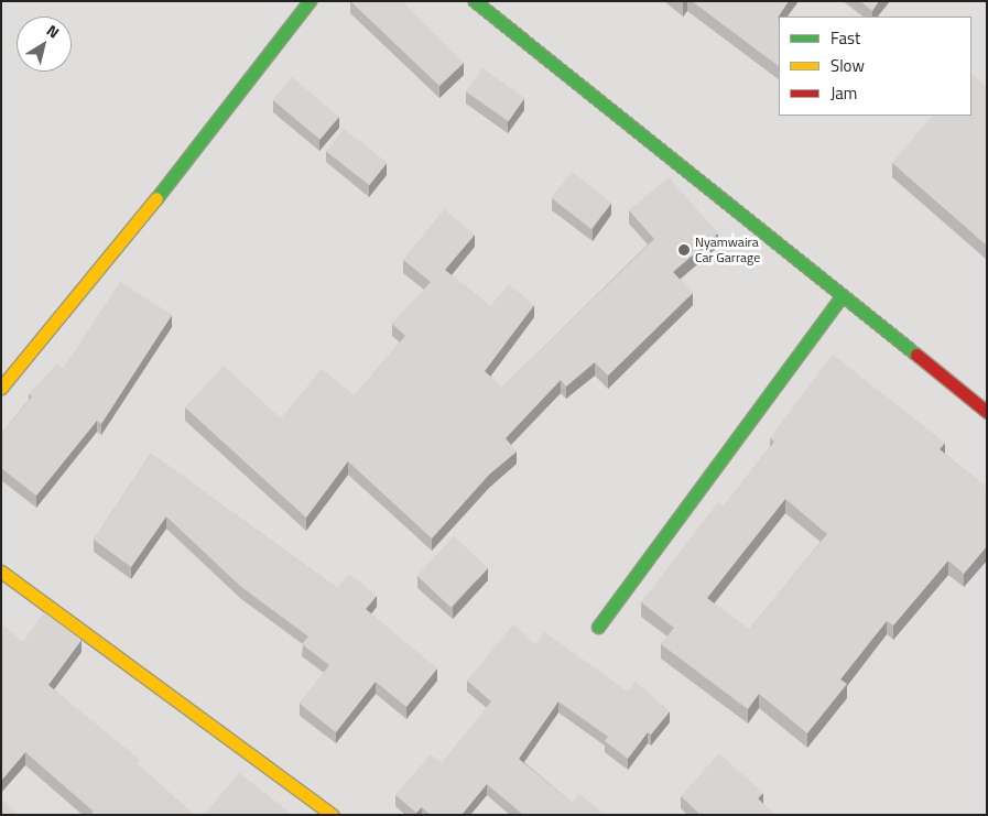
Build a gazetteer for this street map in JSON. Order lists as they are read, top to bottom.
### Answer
{
  "places": ["Nyamwaira Car Garrage"],
  "legend": ["Fast", "Slow", "Jam"],
  "north": "top right"
}
